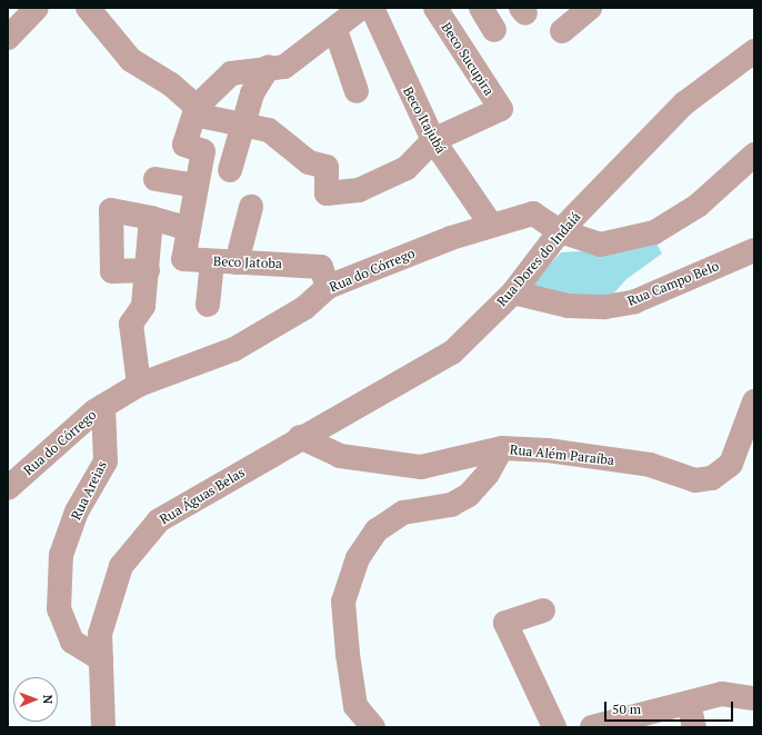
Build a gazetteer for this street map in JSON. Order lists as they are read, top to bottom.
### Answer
{
  "streets": {
    "street": [
      "Beco Sucupira",
      "Beco Itajubá",
      "Rua Dores do Indaiá",
      "Beco Jatoba",
      "Rua do Córrego",
      "Rua Campo Belo",
      "Rua Além Paraíba",
      "Rua Areias",
      "Rua Águas Belas"
    ]
  },
  "crossings": [
    ["Beco Sucupira", "Beco Itajubá"],
    ["Beco Itajubá", "Rua do Córrego"],
    ["Rua Dores do Indaiá", "Rua do Córrego"],
    ["Rua Dores do Indaiá", "Rua Campo Belo"],
    ["Rua Dores do Indaiá", "Rua Além Paraíba"],
    ["Rua Dores do Indaiá", "Rua Águas Belas"],
    ["Beco Jatoba", "Rua do Córrego"],
    ["Rua do Córrego", "Rua Areias"],
    ["Rua Além Paraíba", "Rua Águas Belas"],
    ["Rua Areias", "Rua Águas Belas"]
  ],
  "scale_bar": "50 m",
  "north": "right"
}
